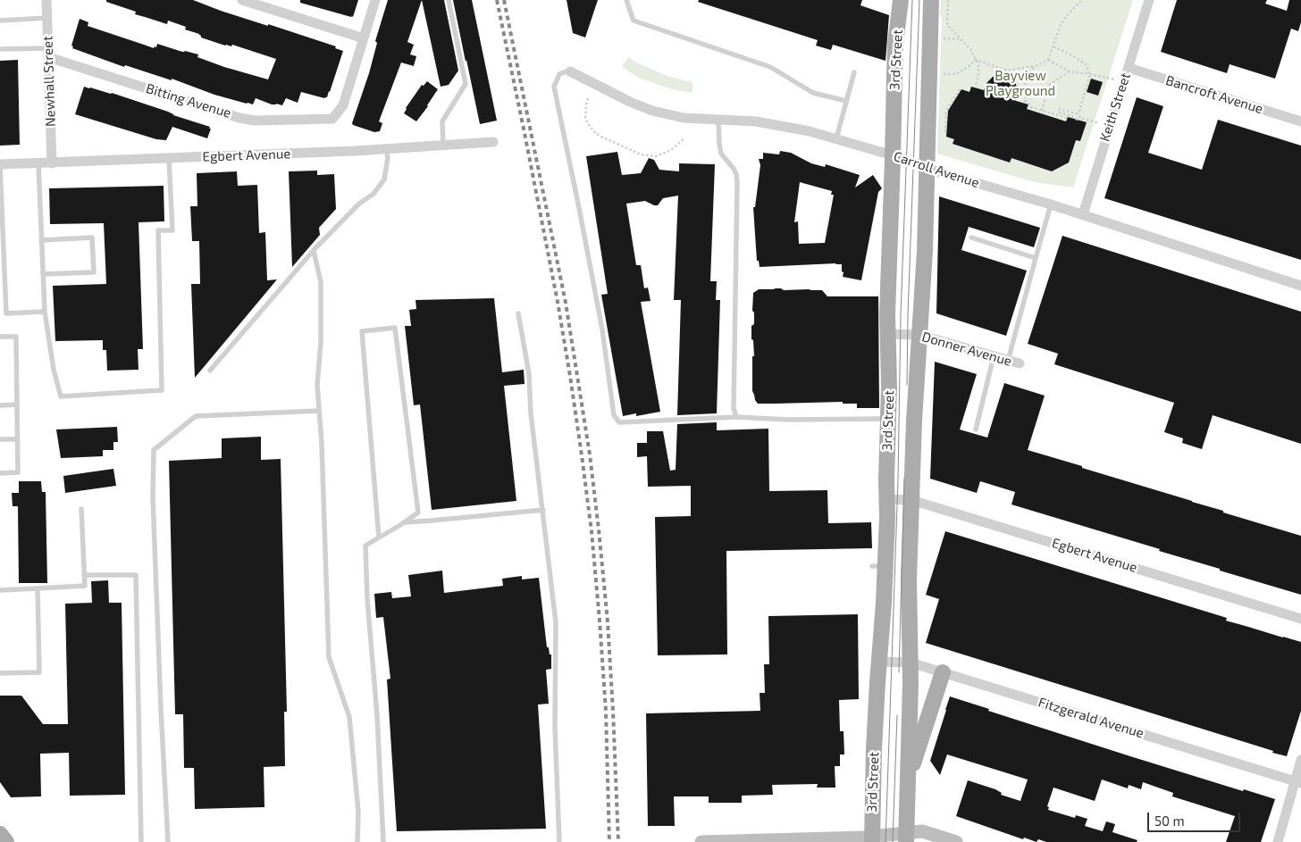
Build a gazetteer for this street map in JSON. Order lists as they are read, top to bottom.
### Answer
{
  "streets": {
    "main road": ["3rd Street"],
    "street": [
      "Newhall Street",
      "Bancroft Avenue",
      "Bitting Avenue",
      "Keith Street",
      "Egbert Avenue",
      "Carroll Avenue",
      "Donner Avenue",
      "Fitzgerald Avenue"
    ]
  },
  "crossings": [
    ["3rd Street", "Egbert Avenue"],
    ["3rd Street", "Carroll Avenue"],
    ["3rd Street", "Donner Avenue"],
    ["3rd Street", "Fitzgerald Avenue"],
    ["Newhall Street", "Bitting Avenue"],
    ["Newhall Street", "Egbert Avenue"],
    ["Bancroft Avenue", "Keith Street"],
    ["Keith Street", "Carroll Avenue"]
  ],
  "parks": ["Bayview Playground"],
  "scale_bar": "50 m"
}
